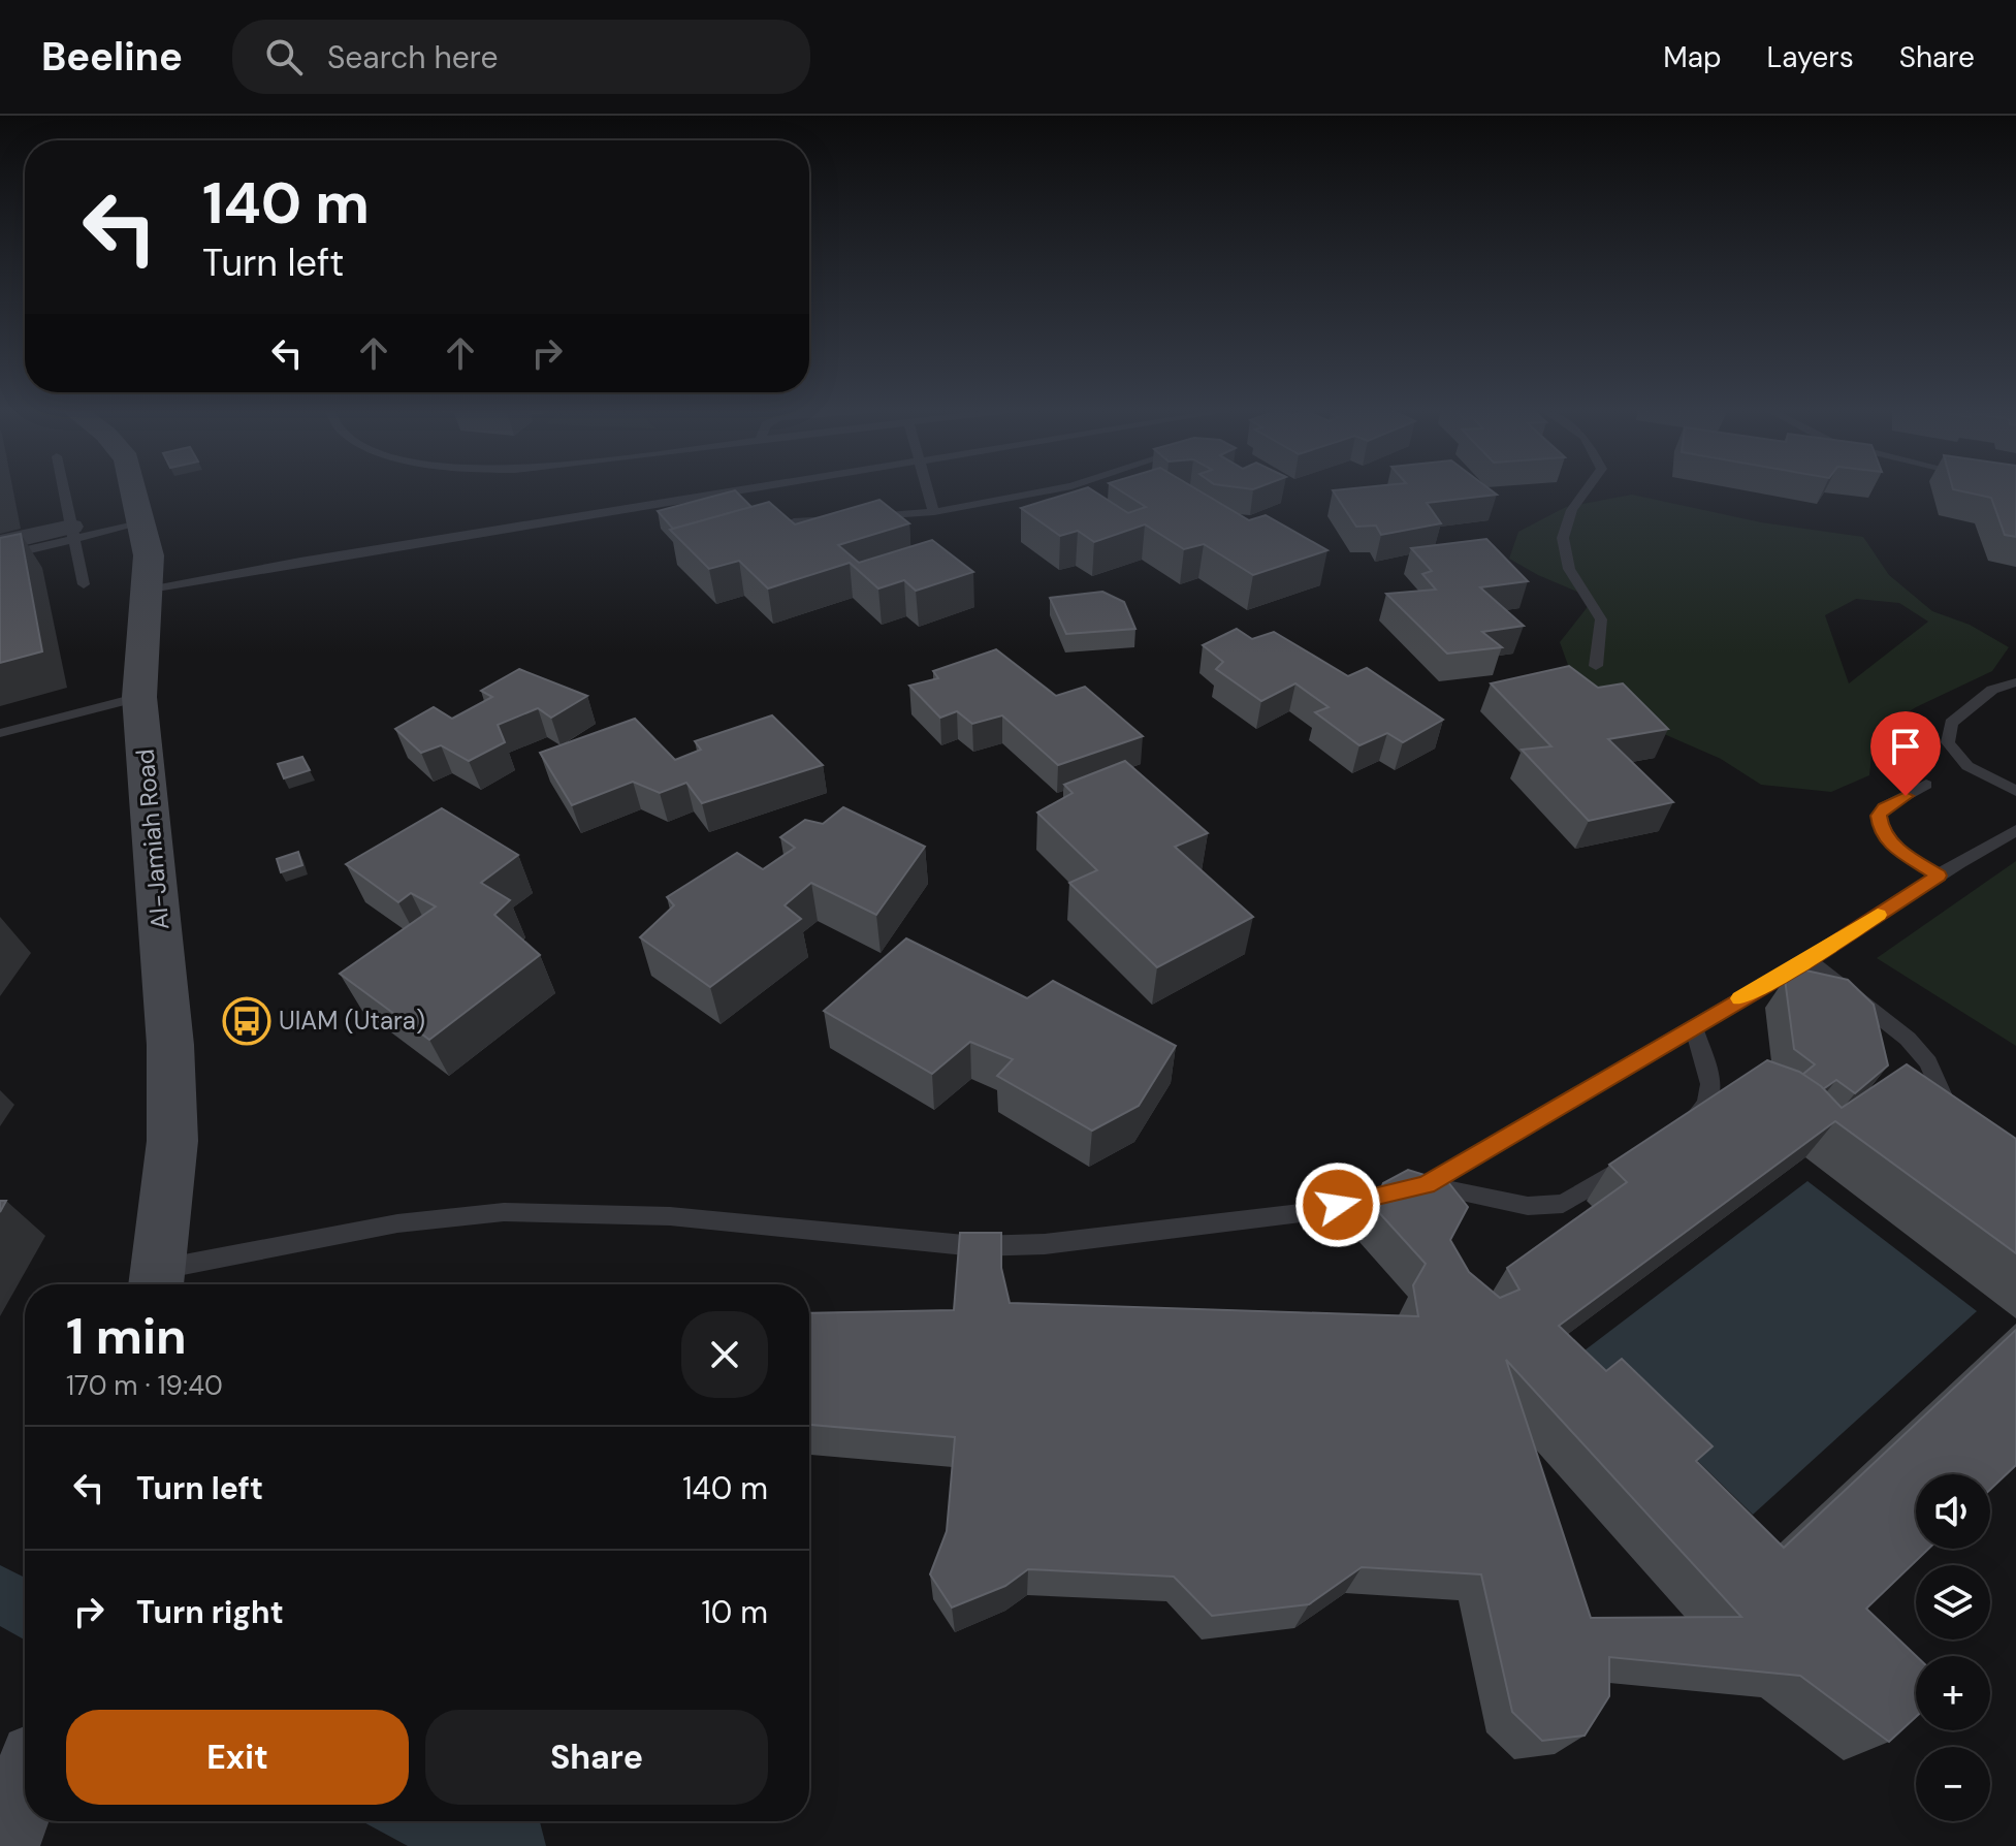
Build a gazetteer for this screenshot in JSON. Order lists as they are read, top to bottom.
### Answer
{
  "streets": {
    "street": ["Al-Jamiah Road"]
  },
  "places": {
    "bus stop": ["UIAM (Utara)"]
  },
  "page": {
    "header": "Beeline",
    "search": "Search here",
    "nav": ["Map", "Layers", "Share"],
    "turn": ["140 m", "Turn left"],
    "heading": ["1 min", "170 m · 19:40"],
    "list": [
      {
        "name": "Turn left",
        "value": "140 m"
      },
      {
        "name": "Turn right",
        "value": "10 m"
      }
    ],
    "map_buttons": ["+", "−"],
    "buttons": ["Exit", "Share"]
  }
}
